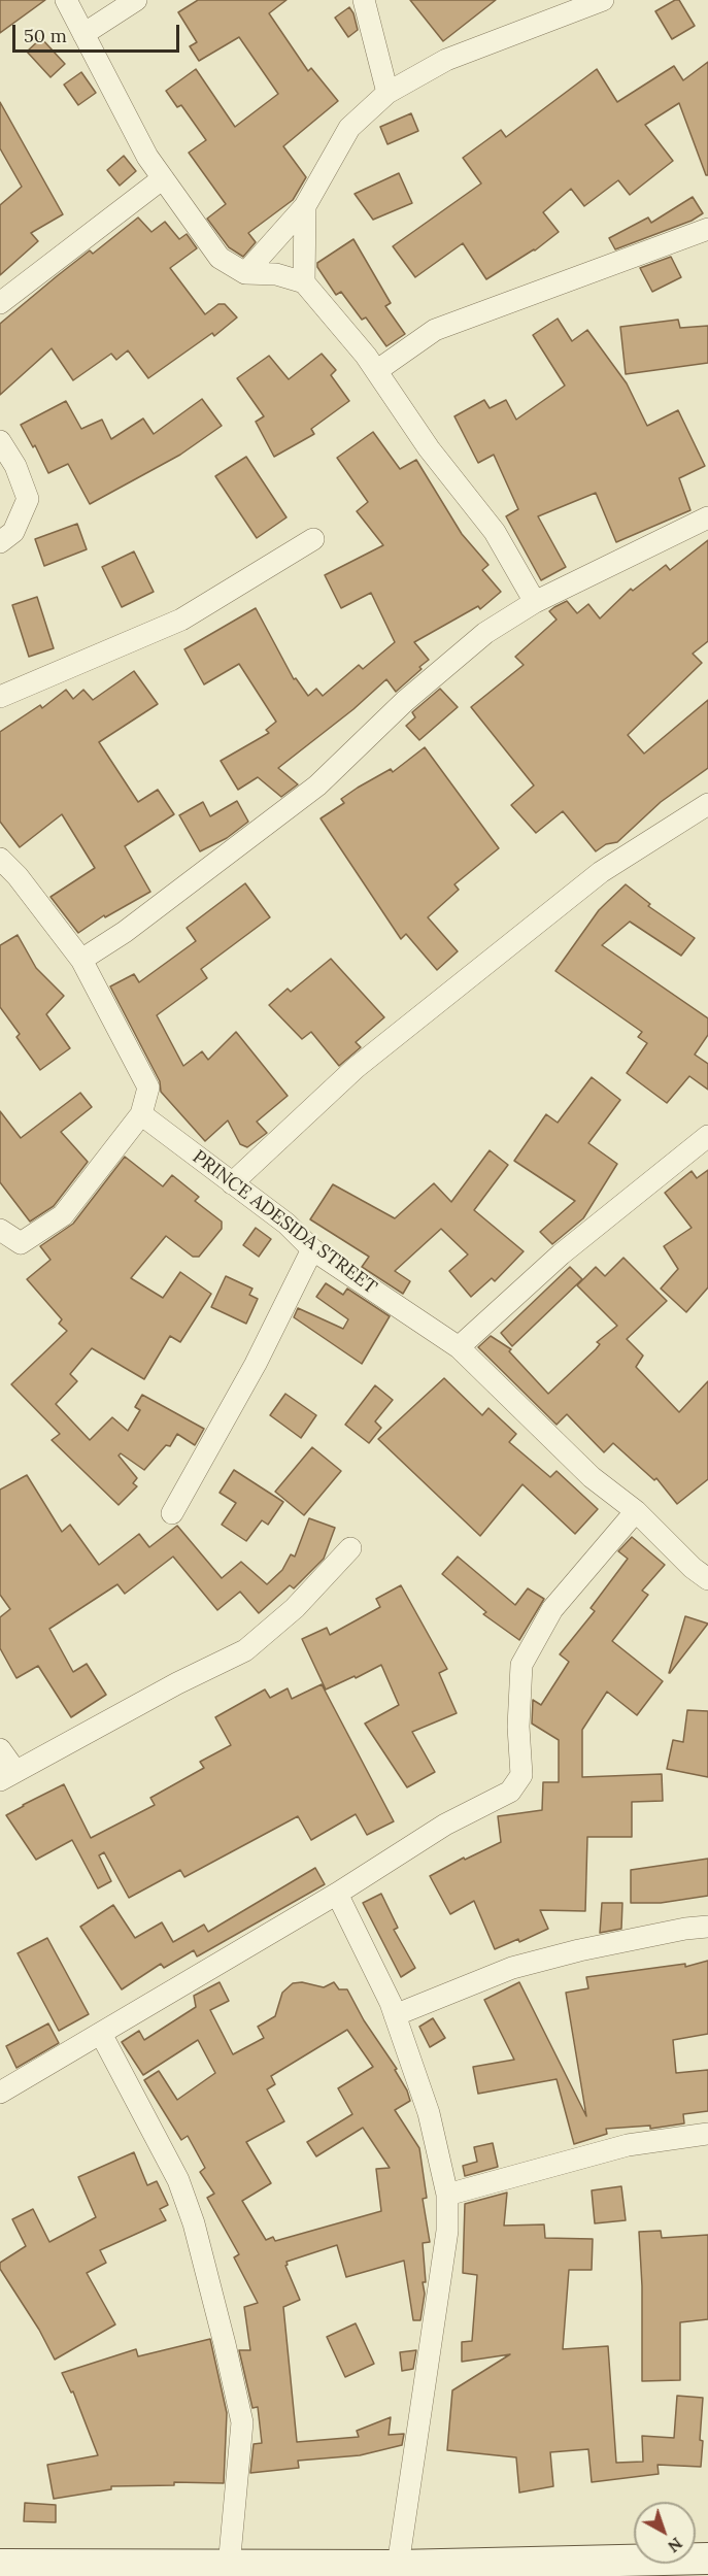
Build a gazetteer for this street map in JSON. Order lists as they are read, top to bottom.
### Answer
{
  "streets": {
    "street": ["PRINCE ADESIDA STREET"]
  },
  "scale_bar": "50 m",
  "north": "bottom right"
}
